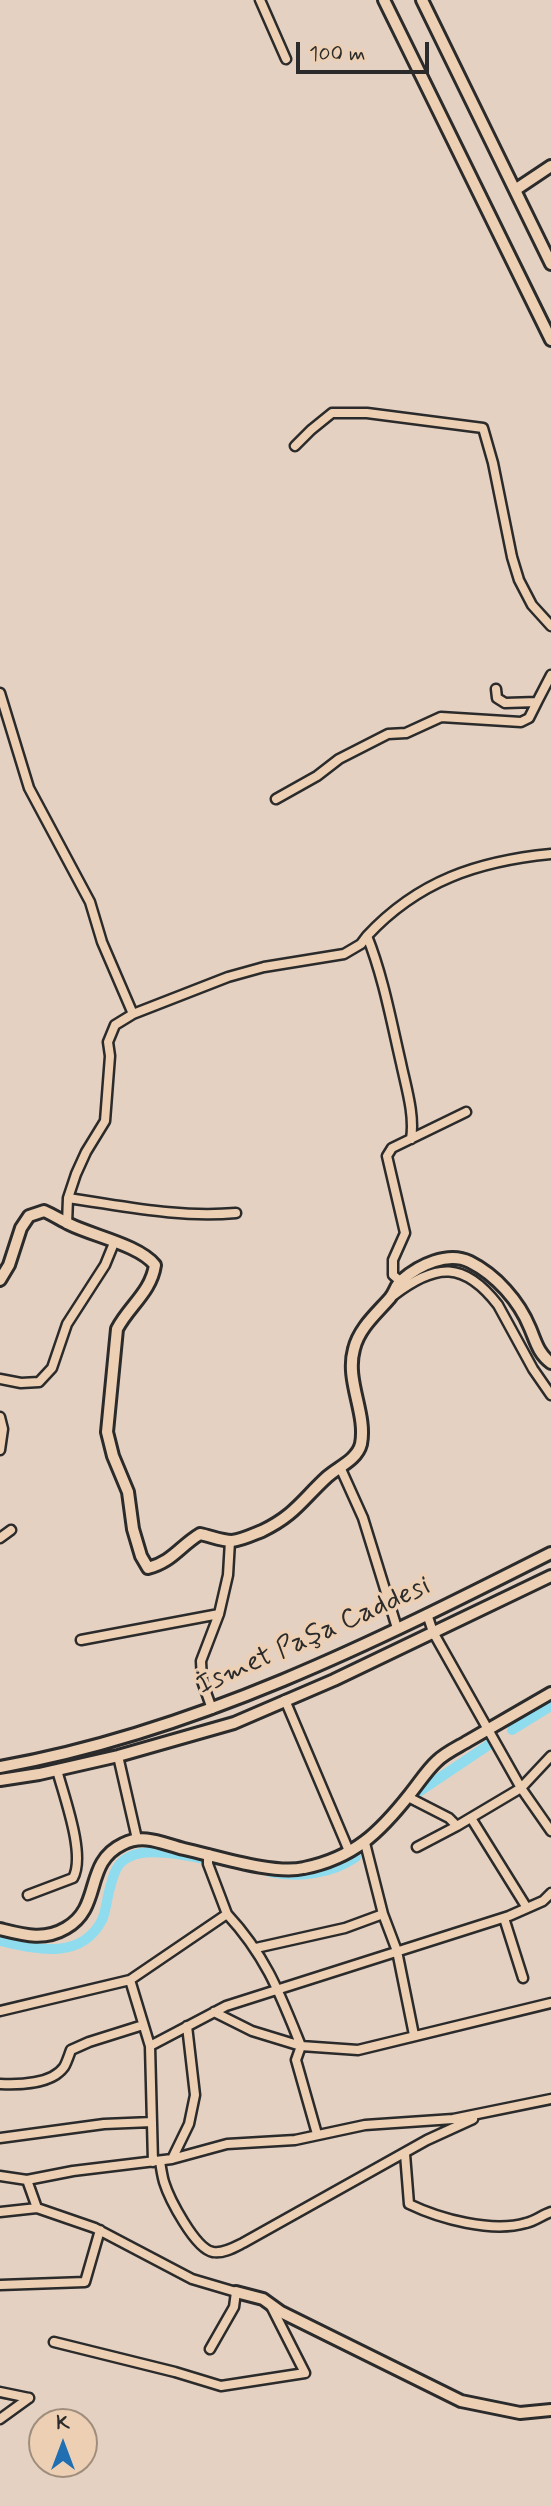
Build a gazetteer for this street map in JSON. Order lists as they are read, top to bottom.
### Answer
{
  "streets": {
    "main road": ["İsmet Paşa Caddesi"]
  },
  "scale_bar": "100 m",
  "north": "top"
}
